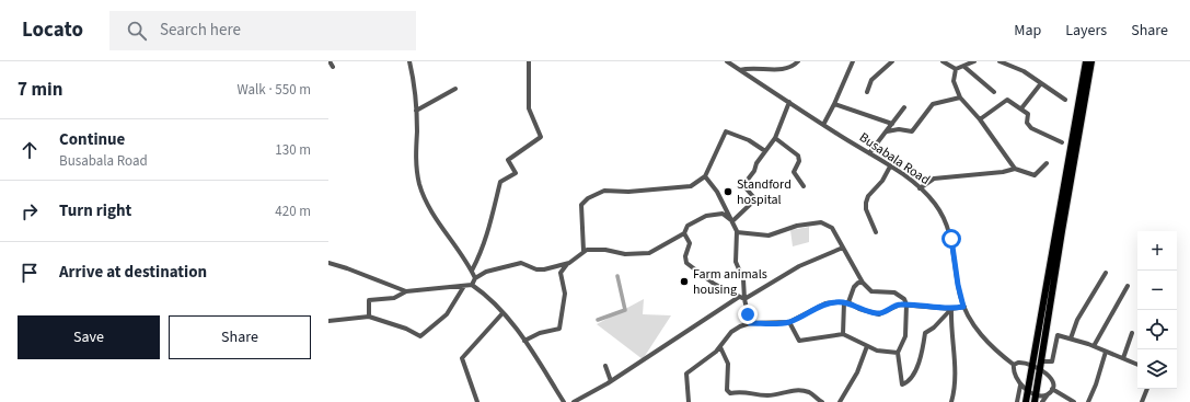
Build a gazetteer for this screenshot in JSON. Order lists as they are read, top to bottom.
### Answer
{
  "streets": {
    "street": ["Busabala Road"]
  },
  "places": ["Standford hospital", "Farm animals housing"],
  "page": {
    "header": "Locato",
    "search": "Search here",
    "nav": ["Map", "Layers", "Share"],
    "heading": ["7 min", "Walk · 550 m"],
    "list": [
      ["Continue", "Busabala Road", "130 m"],
      ["Turn right", "420 m"],
      "Arrive at destination"
    ],
    "map_buttons": ["+", "−"],
    "buttons": ["Save", "Share"]
  }
}
